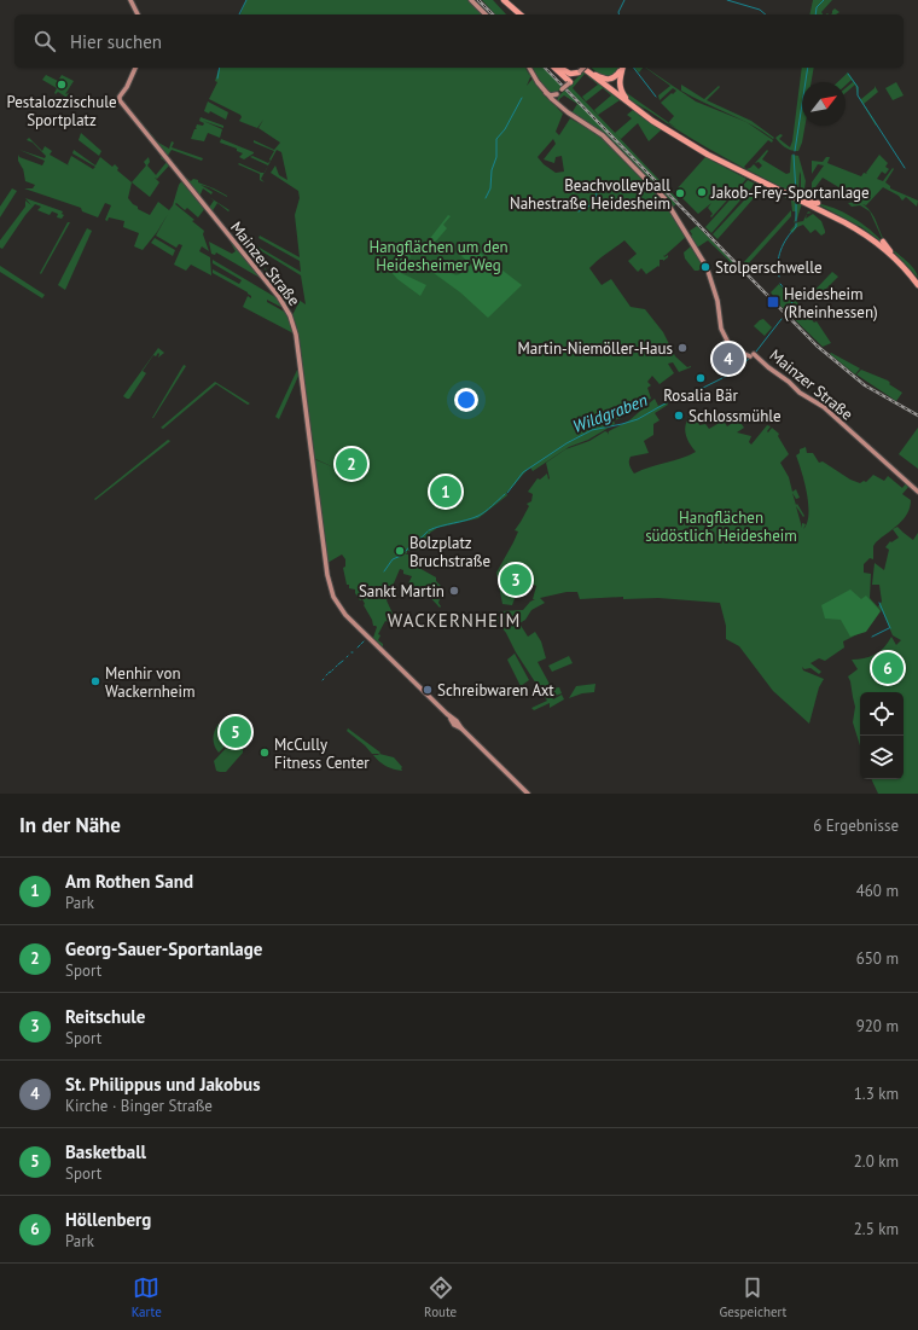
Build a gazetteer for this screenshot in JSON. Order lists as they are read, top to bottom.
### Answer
{
  "streets": {
    "main road": ["Mainzer Straße"]
  },
  "districts": ["WACKERNHEIM"],
  "water": ["Wildgraben"],
  "parks": ["Hangflächen um den Heidesheimer Weg", "Hangflächen südöstlich Heidesheim"],
  "places": {
    "other": [
      "Pestalozzischule Sportplatz",
      "Jakob-Frey-Sportanlage",
      "Beachvolleyball Nahestraße Heidesheim",
      "Stolperschwelle",
      "Martin-Niemöller-Haus",
      "Rosalia Bär",
      "Schlossmühle",
      "Bolzplatz Bruchstraße",
      "Sankt Martin",
      "Menhir von Wackernheim",
      "Schreibwaren Axt",
      "McCully Fitness Center"
    ],
    "transit": ["Heidesheim (Rheinhessen)"]
  },
  "north": "top right",
  "page": {
    "search": "Hier suchen",
    "pins": [
      "4",
      "2",
      "1",
      "3",
      "6",
      "5"
    ],
    "heading": ["In der Nähe", "6 Ergebnisse"],
    "list": [
      {
        "mark": "1",
        "name": "Am Rothen Sand",
        "note": "Park",
        "value": "460 m"
      },
      {
        "mark": "2",
        "name": "Georg-Sauer-Sportanlage",
        "note": "Sport",
        "value": "650 m"
      },
      {
        "mark": "3",
        "name": "Reitschule",
        "note": "Sport",
        "value": "920 m"
      },
      {
        "mark": "4",
        "name": "St. Philippus und Jakobus",
        "note": "Kirche · Binger Straße",
        "value": "1.3 km"
      },
      {
        "mark": "5",
        "name": "Basketball",
        "note": "Sport",
        "value": "2.0 km"
      },
      {
        "mark": "6",
        "name": "Höllenberg",
        "note": "Park",
        "value": "2.5 km"
      }
    ],
    "nav": ["Karte", "Route", "Gespeichert"]
  }
}
